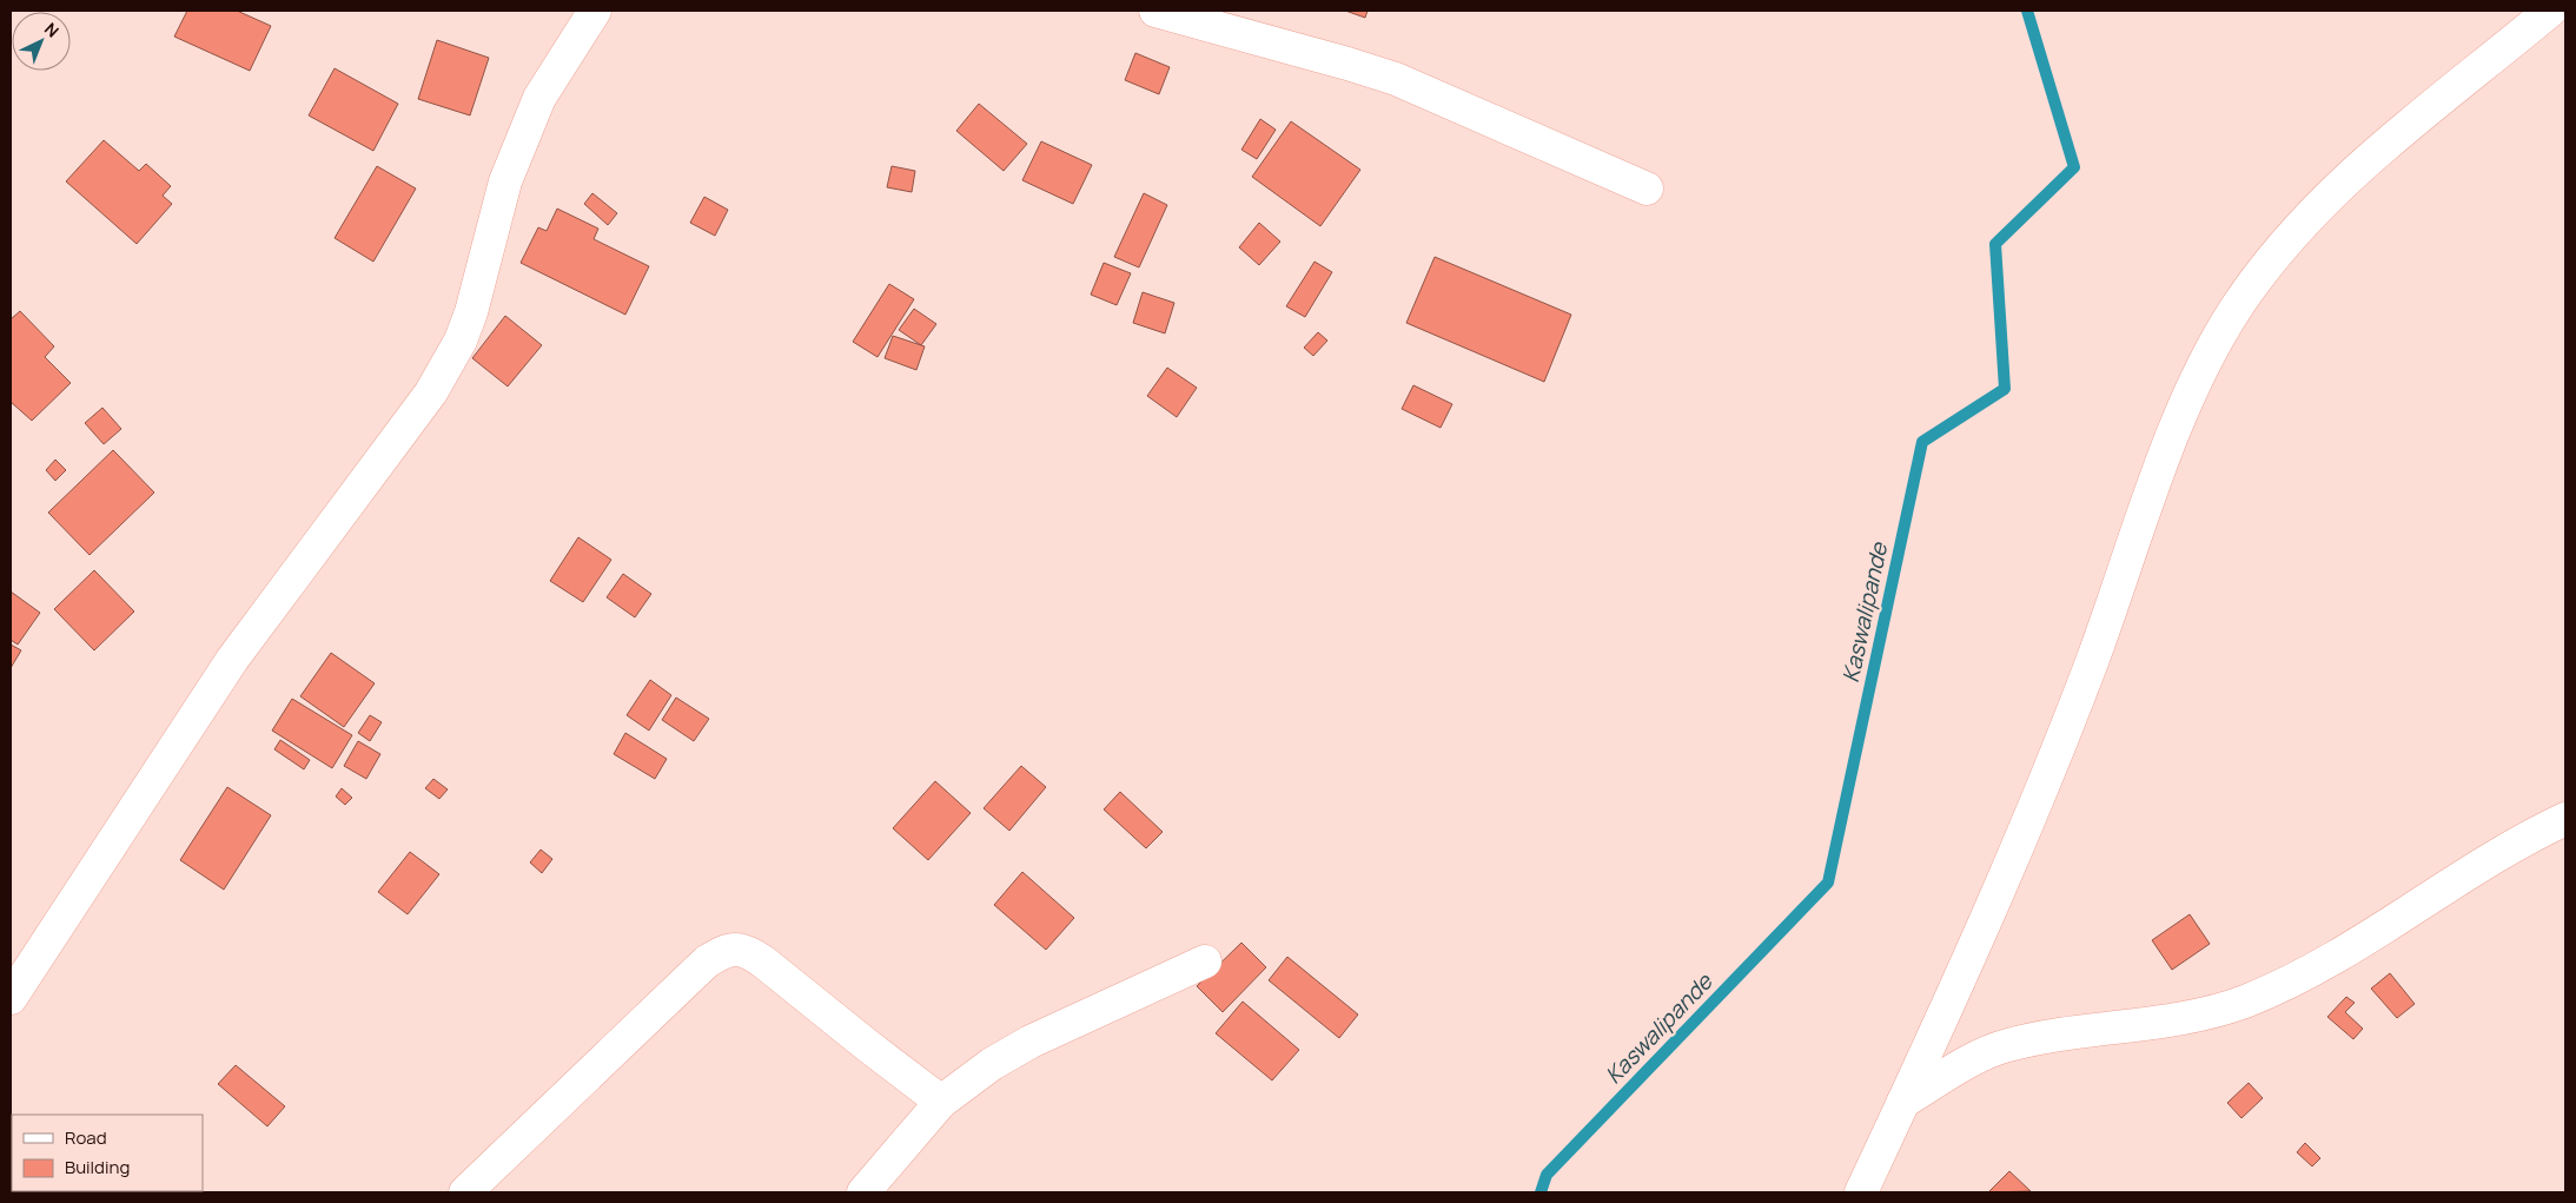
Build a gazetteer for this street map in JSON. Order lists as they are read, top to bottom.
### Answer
{
  "water": ["Kaswalipande"],
  "legend": ["Road", "Building"],
  "north": "top right"
}
